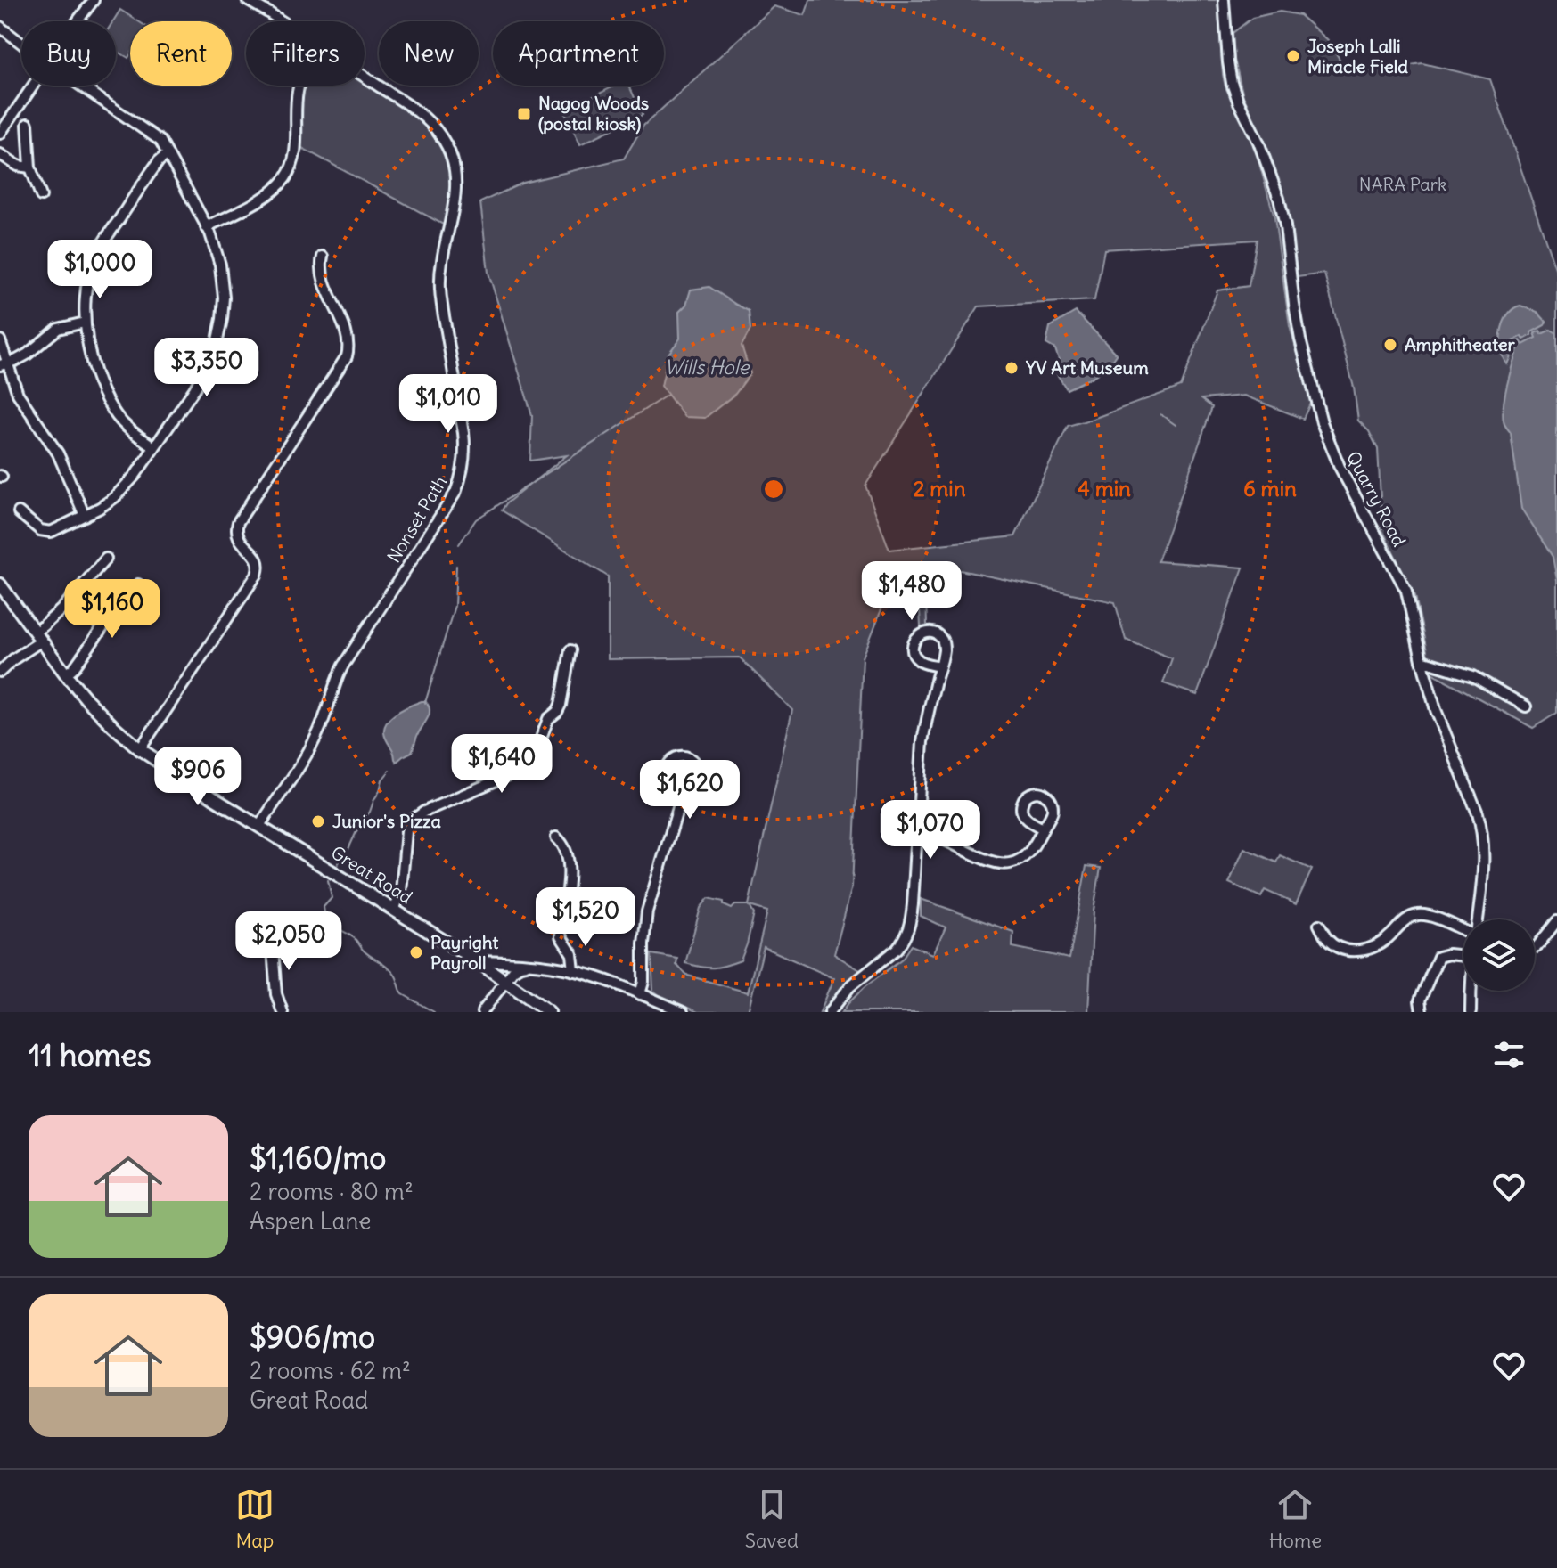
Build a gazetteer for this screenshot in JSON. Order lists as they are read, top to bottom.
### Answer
{
  "streets": {
    "main road": ["Great Road"],
    "street": ["Quarry Road", "Nonset Path"]
  },
  "crossings": [
    ["Nonset Path", "Great Road"]
  ],
  "water": ["Wills Hole"],
  "parks": ["NARA Park"],
  "places": {
    "other": [
      "Joseph Lalli Miracle Field",
      "Amphitheater",
      "YV Art Museum",
      "Junior's Pizza",
      "Payright Payroll"
    ],
    "transit": ["Nagog Woods (postal kiosk)"]
  },
  "page": {
    "chip": [
      "Buy",
      "Rent",
      "Filters",
      "New",
      "Apartment"
    ],
    "price": [
      "$1,000",
      "$3,350",
      "$1,010",
      "$1,480",
      "$1,160",
      "$1,640",
      "$906",
      "$1,620",
      "$1,070",
      "$1,520",
      "$2,050"
    ],
    "heading": "11 homes",
    "list": [
      {
        "name": "$1,160/mo",
        "note": "2 rooms · 80 m² · Aspen Lane"
      },
      {
        "name": "$906/mo",
        "note": "2 rooms · 62 m² · Great Road"
      }
    ],
    "tabs": ["Map", "Saved", "Home"]
  },
  "rings": ["2 min", "4 min", "6 min"]
}
